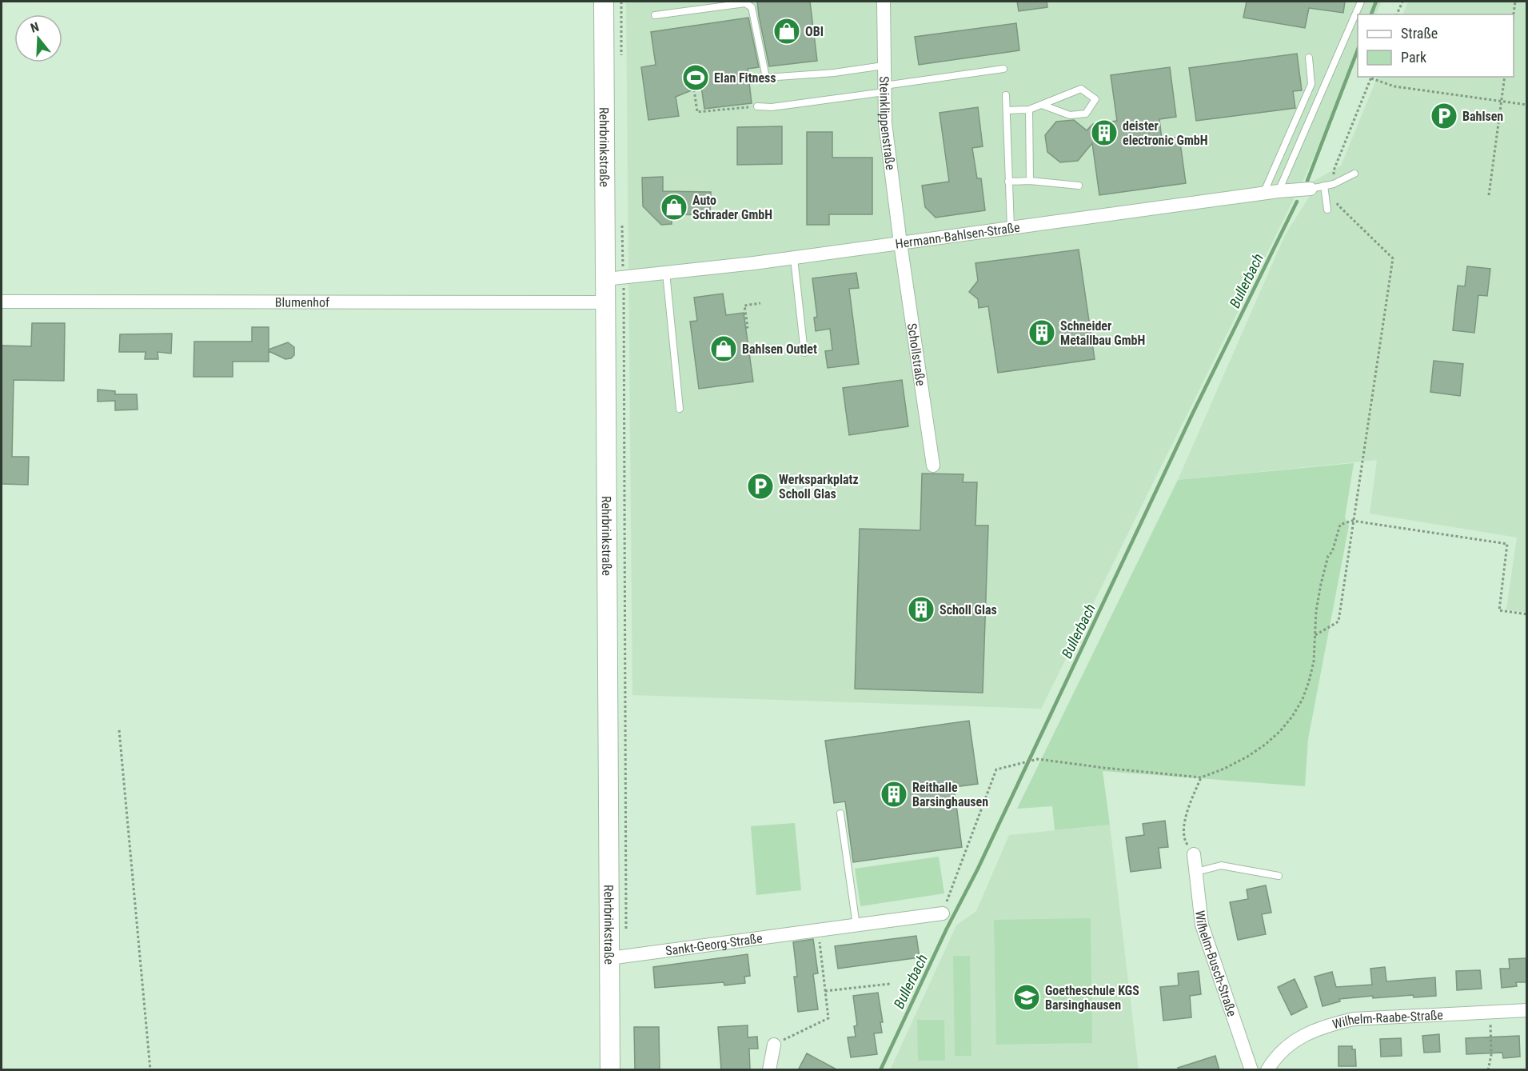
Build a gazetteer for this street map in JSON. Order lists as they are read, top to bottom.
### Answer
{
  "streets": {
    "main road": ["Rehrbrinkstraße"],
    "street": [
      "Steinklippenstraße",
      "Hermann-Bahlsen-Straße",
      "Blumenhof",
      "Schollstraße",
      "Sankt-Georg-Straße",
      "Wilhelm-Busch-Straße",
      "Wilhelm-Raabe-Straße"
    ]
  },
  "crossings": [
    ["Steinklippenstraße", "Hermann-Bahlsen-Straße"],
    ["Steinklippenstraße", "Schollstraße"],
    ["Rehrbrinkstraße", "Hermann-Bahlsen-Straße"],
    ["Rehrbrinkstraße", "Blumenhof"],
    ["Rehrbrinkstraße", "Sankt-Georg-Straße"],
    ["Hermann-Bahlsen-Straße", "Schollstraße"]
  ],
  "water": ["Bullerbach"],
  "places": {
    "shop": ["OBI", "Auto Schrader GmbH", "Bahlsen Outlet"],
    "sports": ["Elan Fitness"],
    "parking": ["Bahlsen", "Werksparkplatz Scholl Glas"],
    "building": [
      "deister electronic GmbH",
      "Schneider Metallbau GmbH",
      "Scholl Glas",
      "Reithalle Barsinghausen"
    ],
    "school or university": ["Goetheschule KGS Barsinghausen"]
  },
  "legend": ["Straße", "Park"],
  "north": "top"
}
